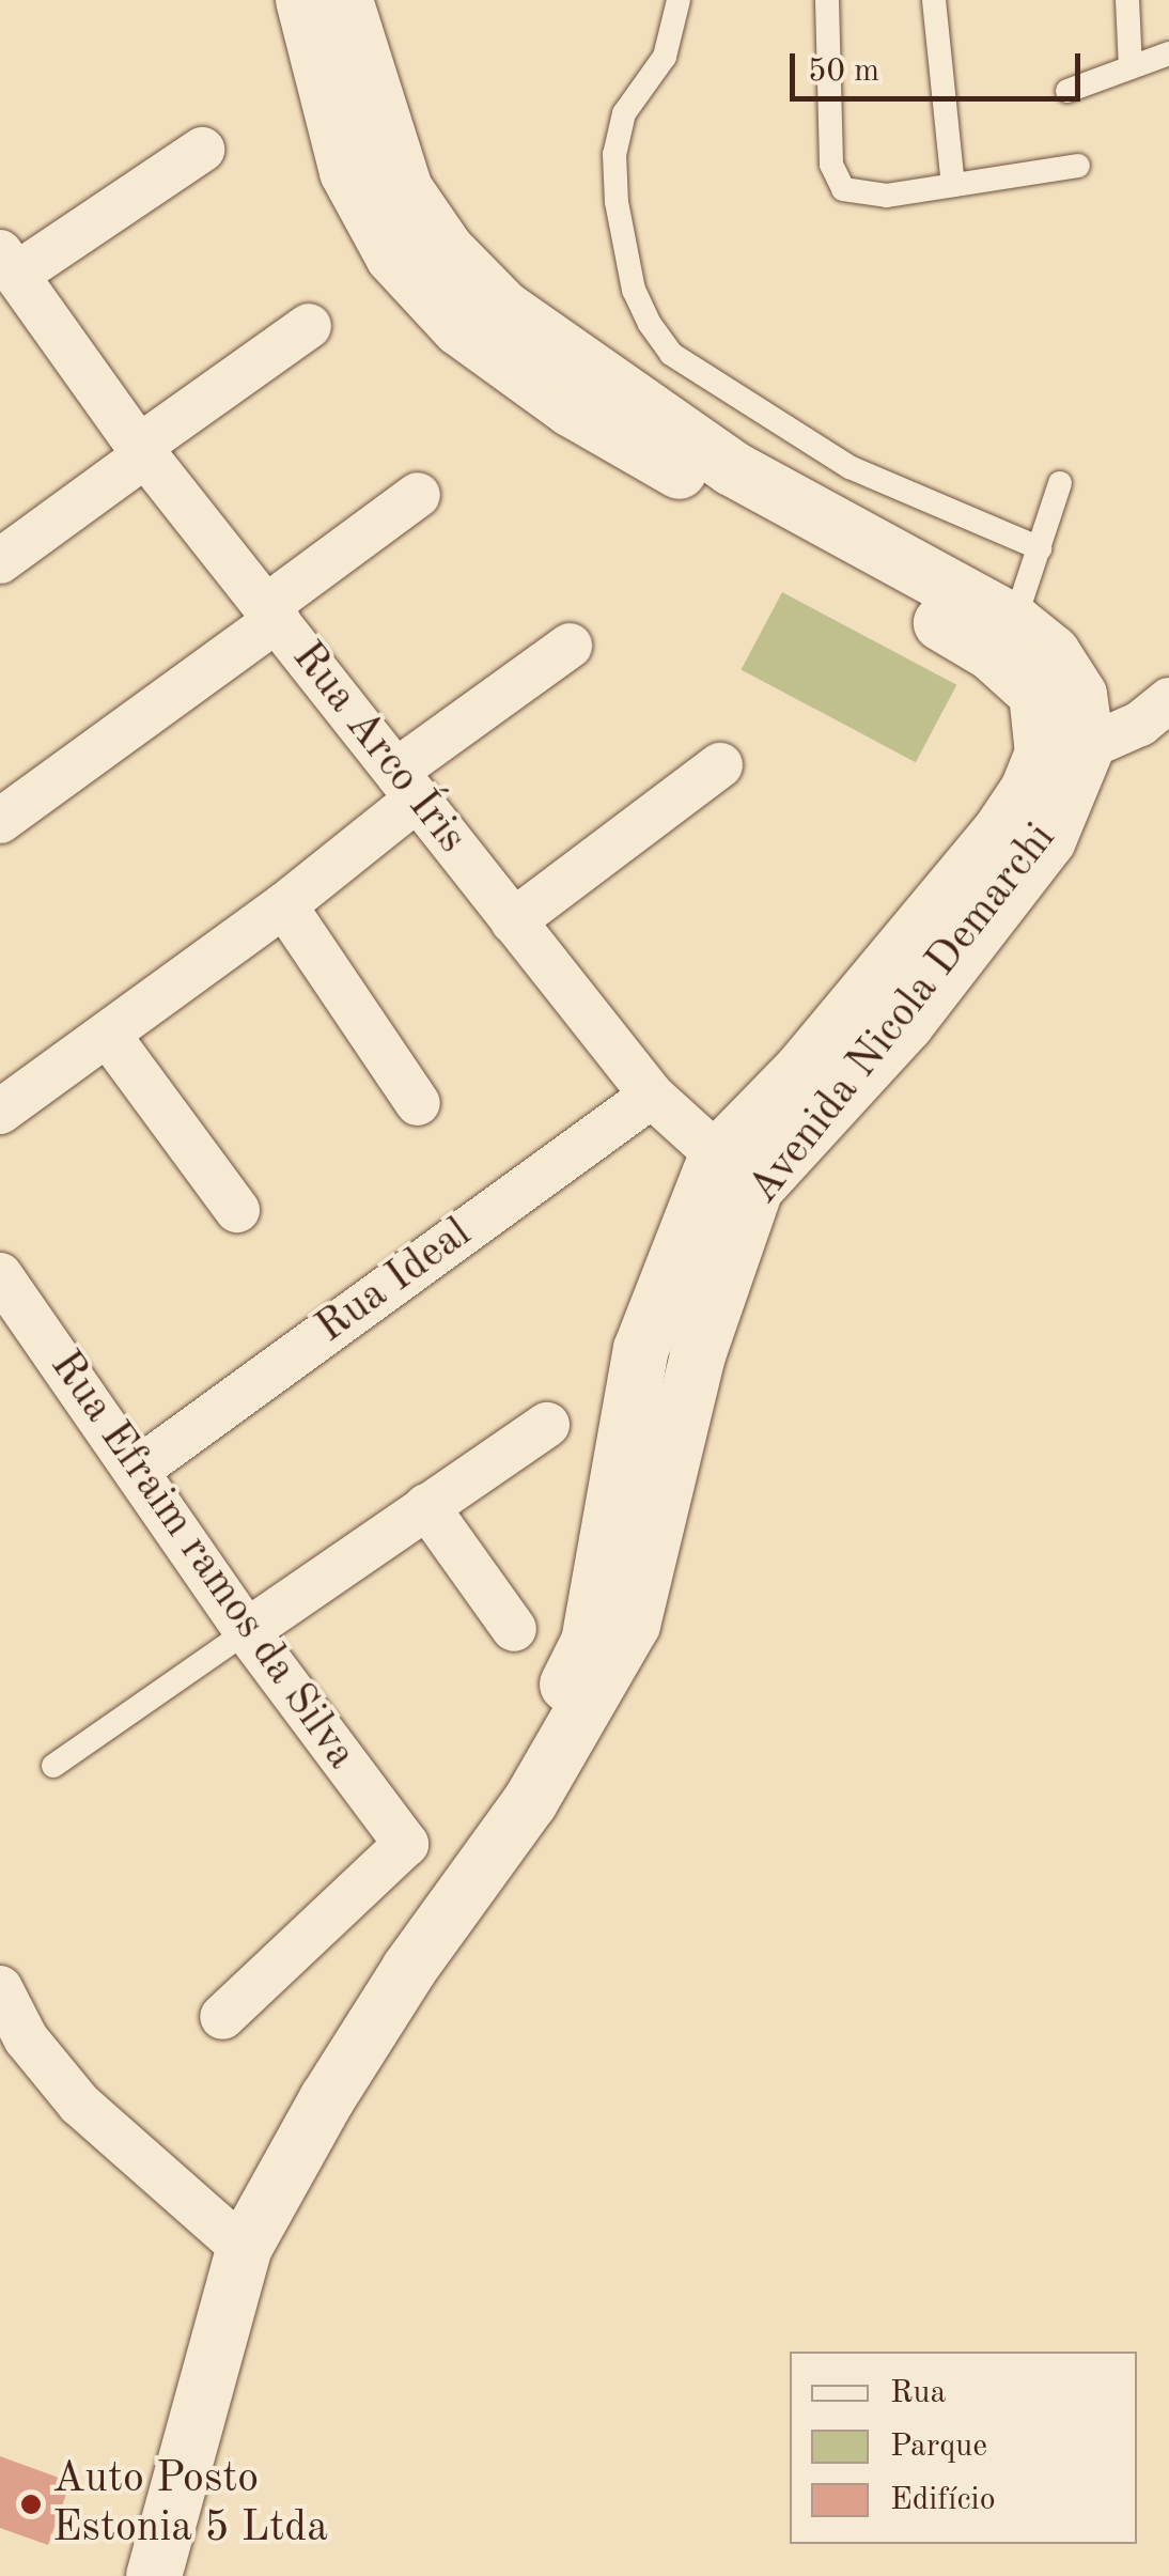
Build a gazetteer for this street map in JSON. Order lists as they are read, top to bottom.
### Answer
{
  "streets": {
    "street": [
      "Rua Arco Íris",
      "Avenida Nicola Demarchi",
      "Rua Ideal",
      "Rua Efraim ramos da Silva"
    ]
  },
  "crossings": [
    ["Rua Arco Íris", "Avenida Nicola Demarchi"],
    ["Rua Arco Íris", "Rua Ideal"],
    ["Rua Ideal", "Rua Efraim ramos da Silva"]
  ],
  "places": ["Auto Posto Estonia 5 Ltda"],
  "legend": ["Rua", "Parque", "Edifício"],
  "scale_bar": "50 m"
}
